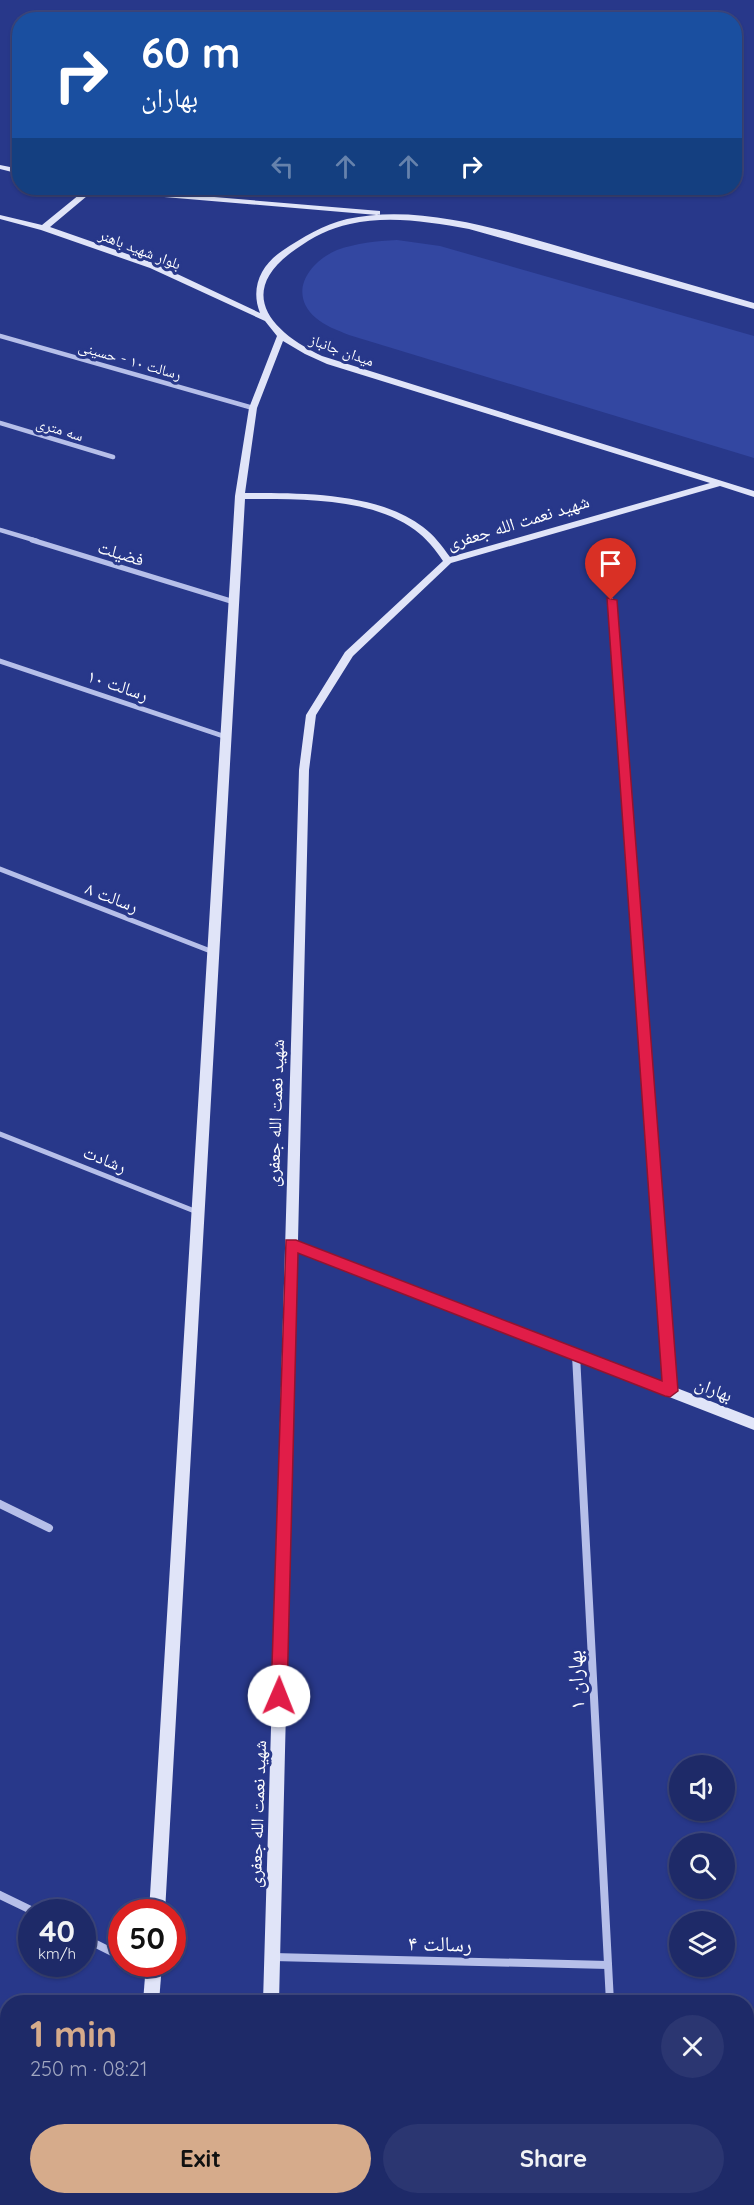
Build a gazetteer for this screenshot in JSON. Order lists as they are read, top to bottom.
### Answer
{
  "streets": {
    "main road": [
      "بلوار شهید باهنر",
      "میدان جانباز",
      "شهید نعمت الله جعفری",
      "بهاران"
    ],
    "street": [
      "رسالت ۱۰ - حسینی",
      "سه متری",
      "فضیلت",
      "رسالت ۱۰",
      "رسالت ۸",
      "رشادت",
      "بهاران ۱",
      "رسالت ۴"
    ]
  },
  "crossings": [
    ["بلوار شهید باهنر", "میدان جانباز"],
    ["میدان جانباز", "شهید نعمت الله جعفری"],
    ["شهید نعمت الله جعفری", "بهاران"],
    ["شهید نعمت الله جعفری", "رسالت ۴"],
    ["بهاران", "بهاران ۱"],
    ["بهاران ۱", "رسالت ۴"]
  ],
  "page": {
    "turn": ["60 m", "بهاران"],
    "speed": "40 km/h",
    "limit": "50",
    "heading": ["1 min", "250 m · 08:21"],
    "buttons": ["Exit", "Share"]
  }
}
